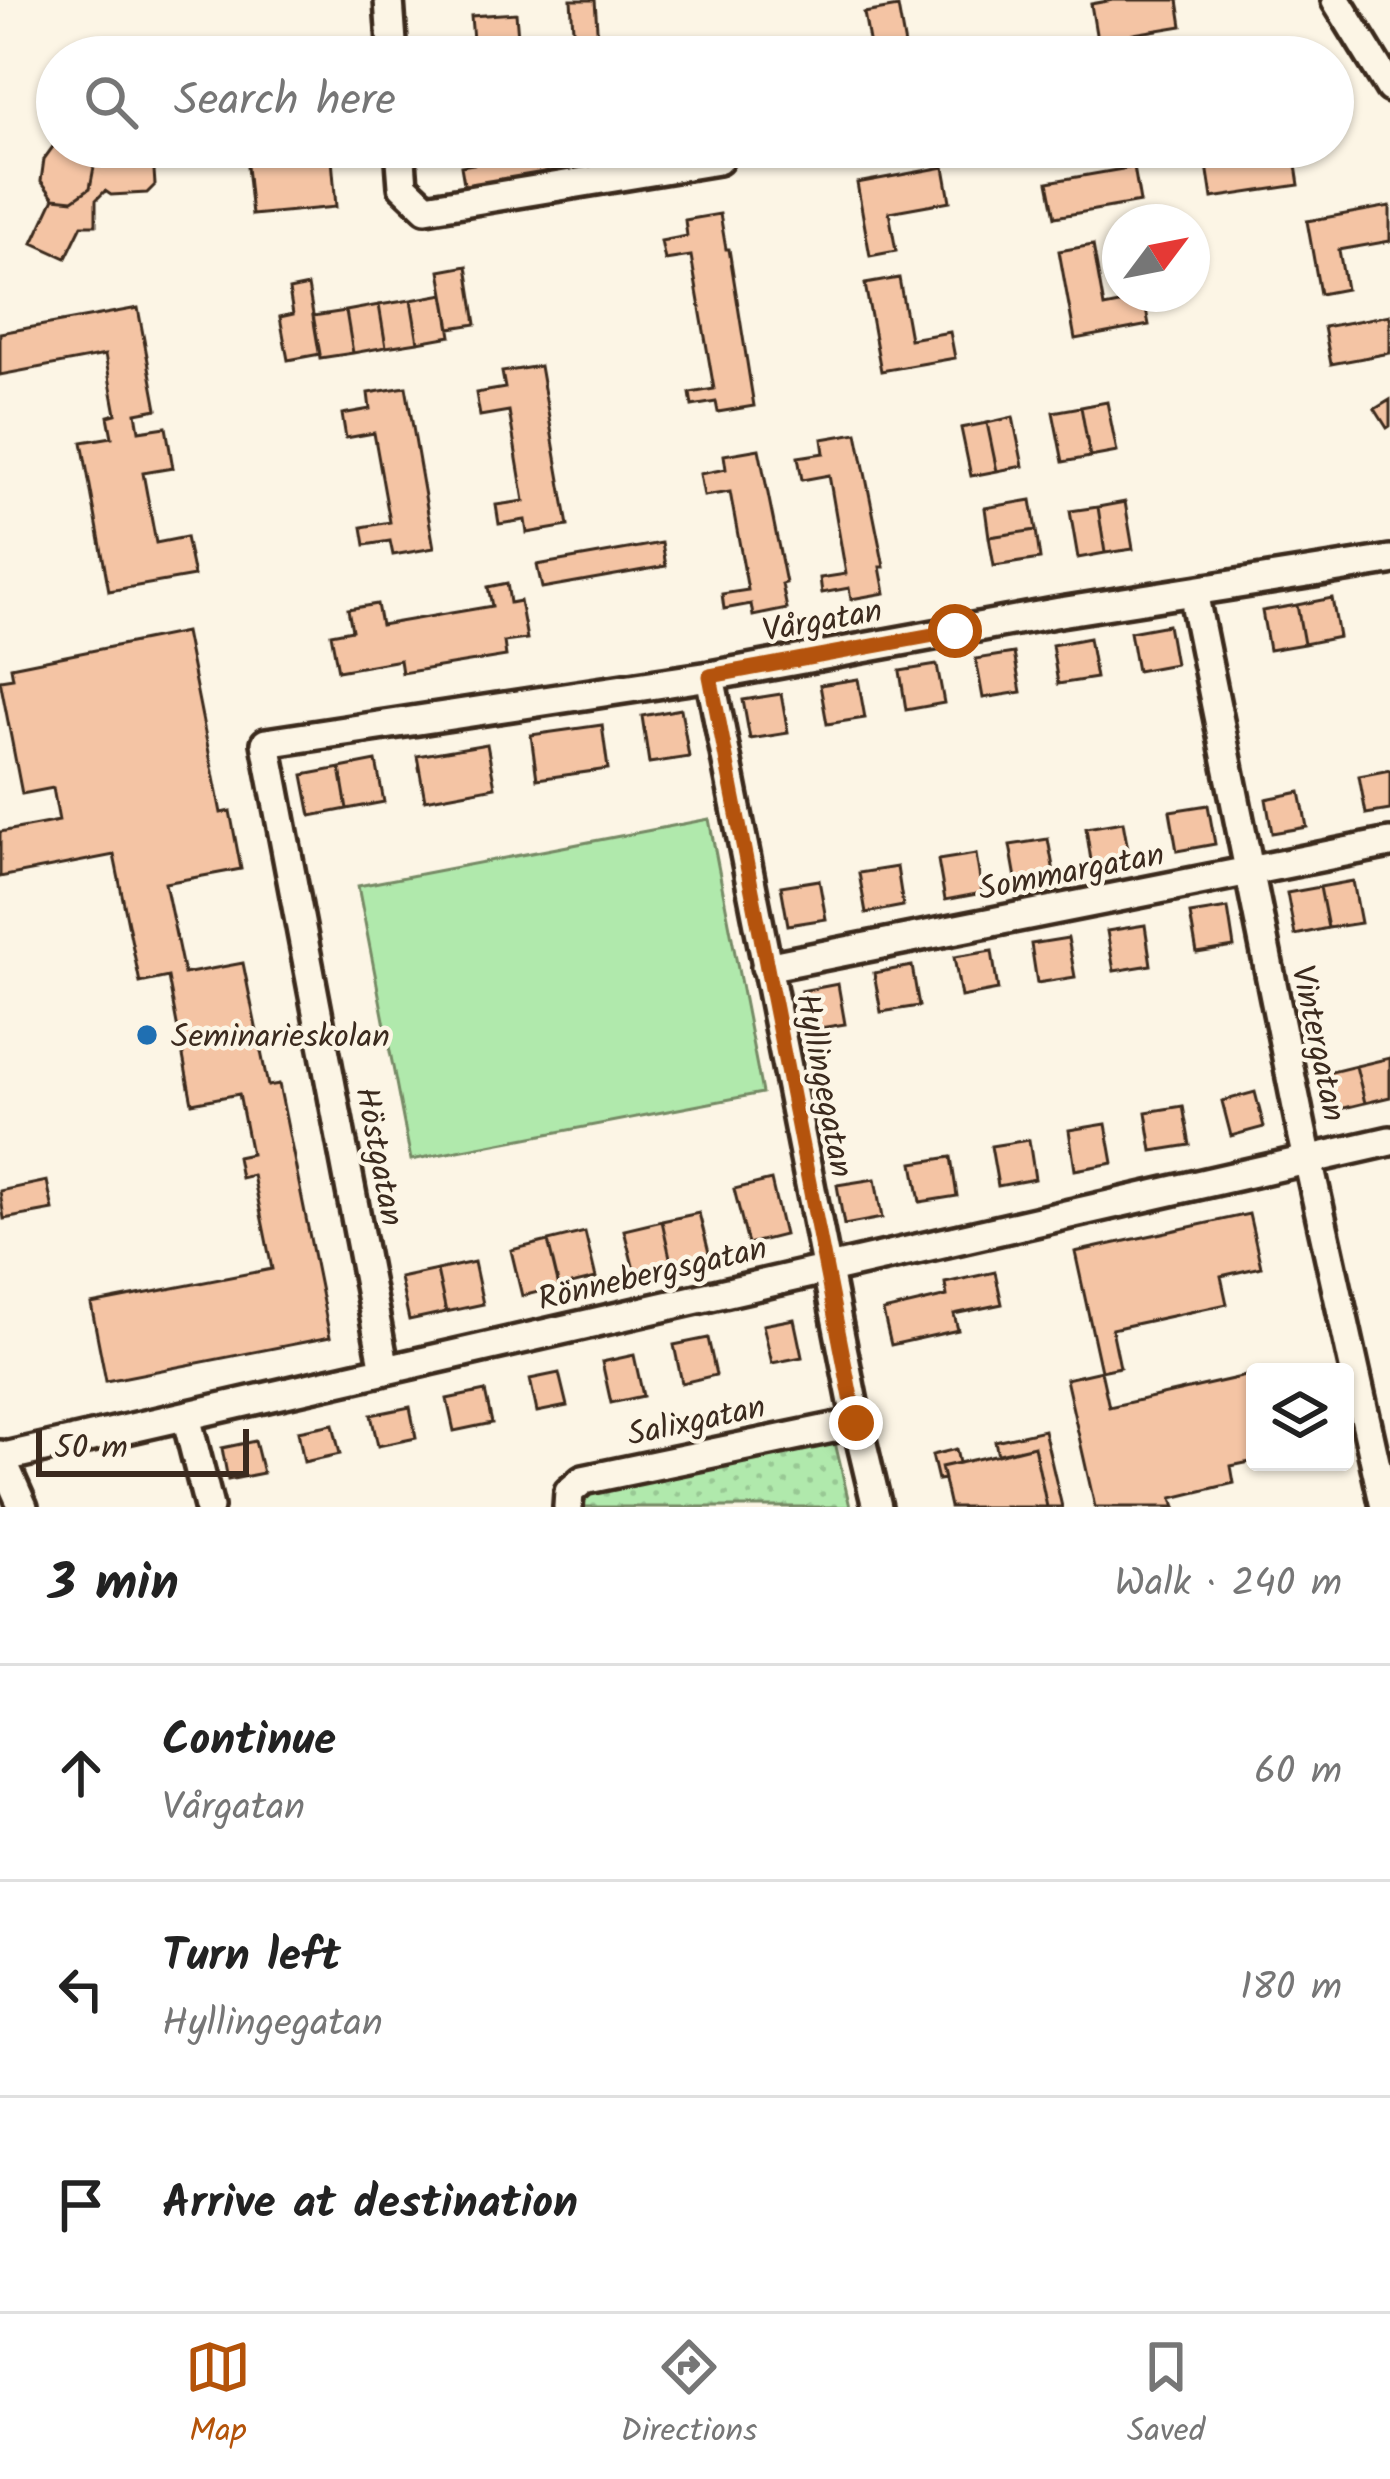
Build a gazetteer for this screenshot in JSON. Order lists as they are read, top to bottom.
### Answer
{
  "streets": {
    "street": [
      "Vårgatan",
      "Sommargatan",
      "Vintergatan",
      "Hyllingegatan",
      "Höstgatan",
      "Rönnebergsgatan",
      "Salixgatan"
    ]
  },
  "crossings": [
    ["Vårgatan", "Vintergatan"],
    ["Vårgatan", "Hyllingegatan"],
    ["Vårgatan", "Höstgatan"],
    ["Sommargatan", "Vintergatan"],
    ["Sommargatan", "Hyllingegatan"],
    ["Vintergatan", "Rönnebergsgatan"],
    ["Hyllingegatan", "Rönnebergsgatan"],
    ["Hyllingegatan", "Salixgatan"],
    ["Höstgatan", "Rönnebergsgatan"]
  ],
  "places": ["Seminarieskolan"],
  "scale_bar": "50 m",
  "north": "top right",
  "page": {
    "search": "Search here",
    "scale": "50 m",
    "heading": ["3 min", "Walk · 240 m"],
    "list": [
      ["Continue", "Vårgatan", "60 m"],
      ["Turn left", "Hyllingegatan", "180 m"],
      "Arrive at destination"
    ],
    "nav": ["Map", "Directions", "Saved"]
  }
}
